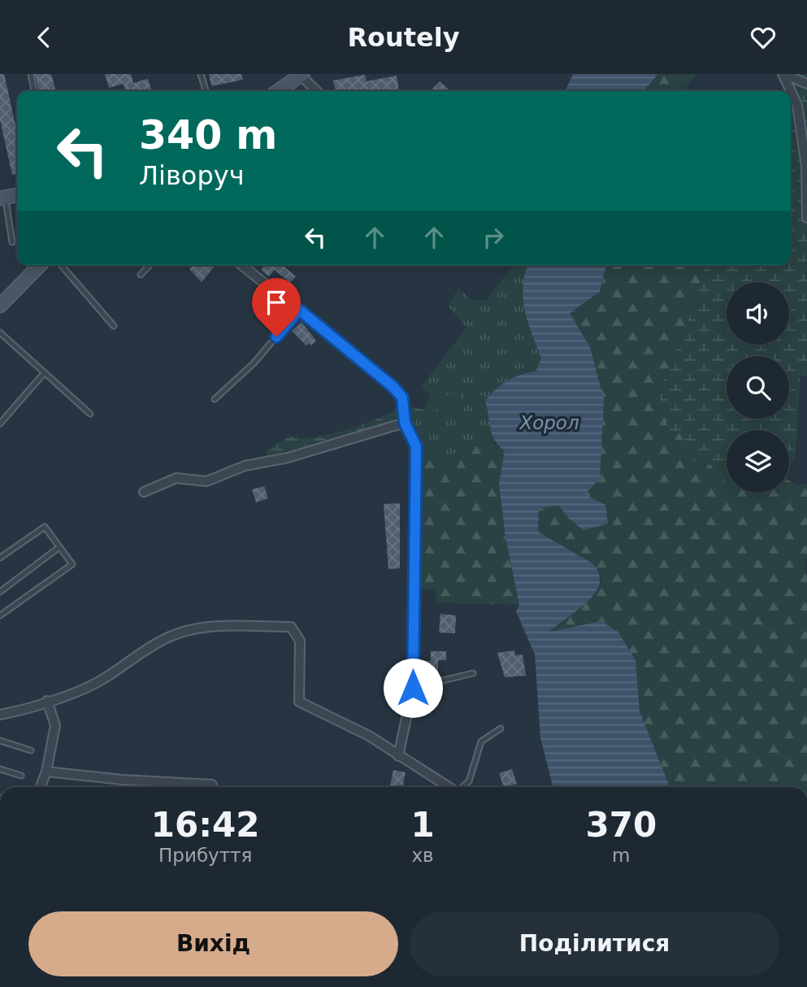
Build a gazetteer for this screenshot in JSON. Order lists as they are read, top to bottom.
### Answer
{
  "water": ["Хорол"],
  "page": {
    "header": "Routely",
    "turn": ["340 m", "Ліворуч"],
    "eta": [
      "16:42",
      "Прибуття",
      "1",
      "хв",
      "370",
      "m"
    ],
    "buttons": ["Вихід", "Поділитися"]
  }
}
